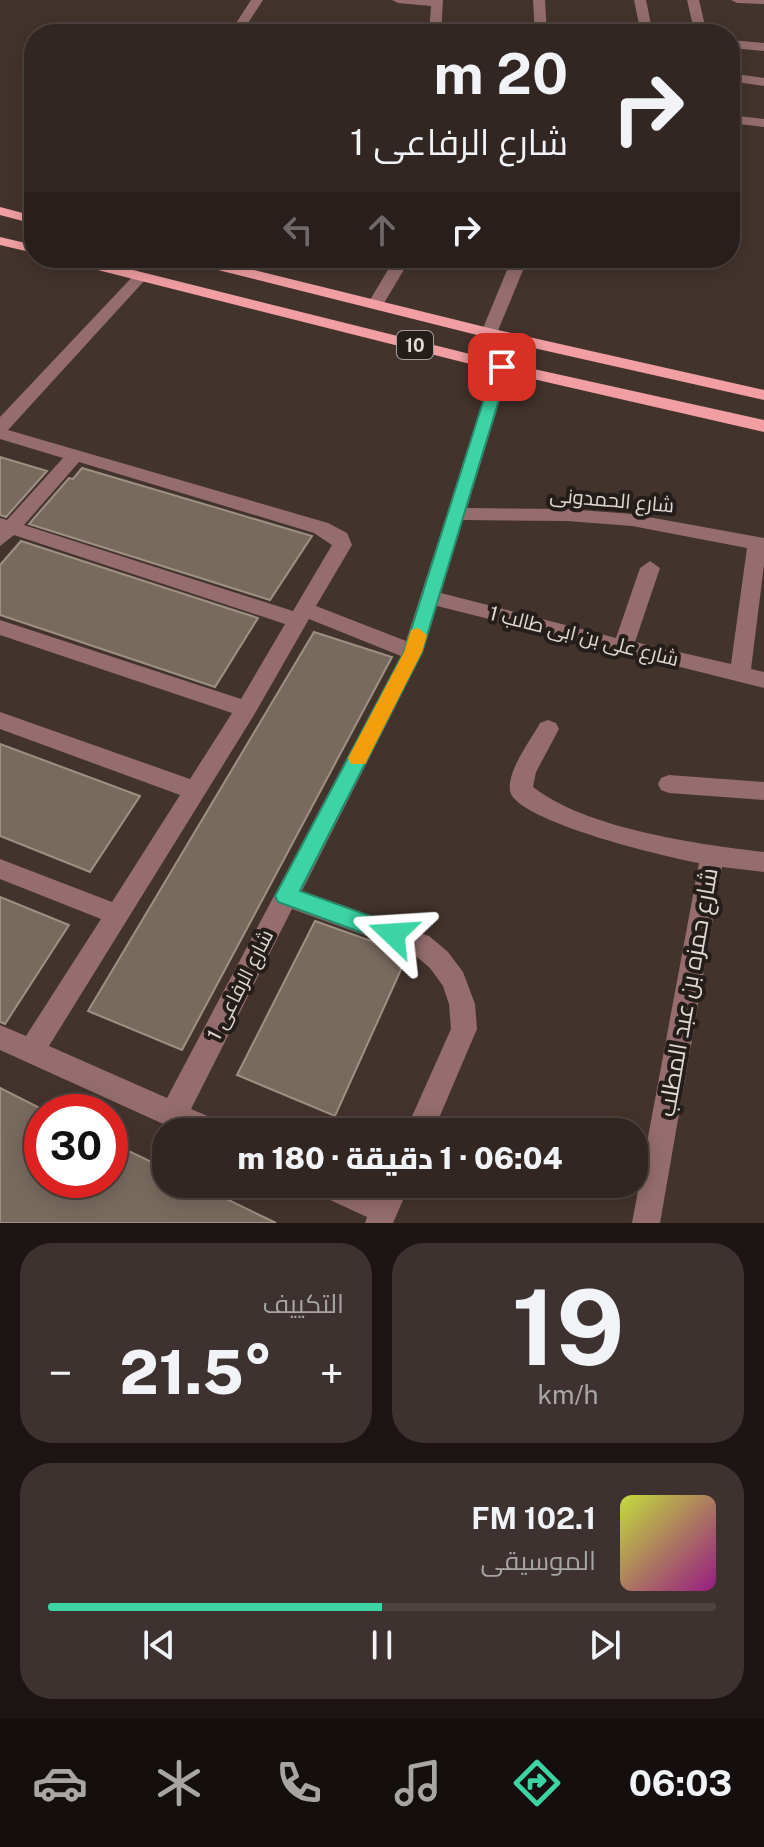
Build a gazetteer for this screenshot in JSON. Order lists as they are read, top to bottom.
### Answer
{
  "streets": {
    "main road": ["10"],
    "street": [
      "شارع الحمدونى",
      "شارع على بن ابى طالب 1",
      "شارع الرفاعى 1",
      "شارع حمزه بن عبد المطلب"
    ]
  },
  "crossings": [
    ["10", "شارع الرفاعى 1"],
    ["شارع الحمدونى", "شارع الرفاعى 1"],
    ["شارع على بن ابى طالب 1", "شارع الرفاعى 1"]
  ],
  "page": {
    "turn": ["20 m", "شارع الرفاعى 1"],
    "limit": "30",
    "trip": "06:04 · 1 دقيقة · 180 m",
    "tile": [
      ["19", "km/h"],
      "التكييف"
    ],
    "heat": ["−", "21.5°", "+"],
    "song": ["102.1 FM", "الموسيقى"],
    "tabs": "06:03"
  }
}
